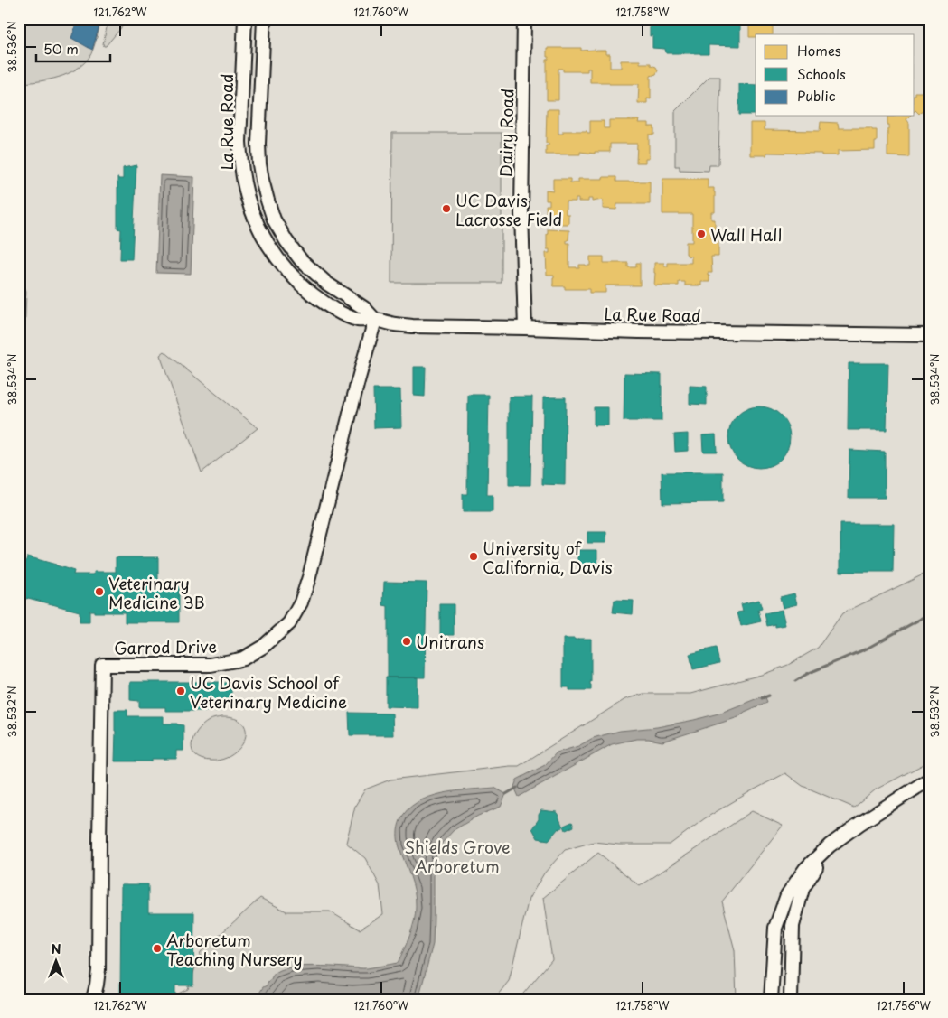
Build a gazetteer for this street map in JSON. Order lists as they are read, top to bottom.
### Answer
{
  "streets": {
    "street": ["La Rue Road", "Dairy Road", "Garrod Drive"]
  },
  "crossings": [
    ["La Rue Road", "Dairy Road"],
    ["La Rue Road", "Garrod Drive"]
  ],
  "parks": ["Shields Grove Arboretum"],
  "places": [
    "UC Davis Lacrosse Field",
    "Wall Hall",
    "University of California, Davis",
    "Veterinary Medicine 3B",
    "Unitrans",
    "UC Davis School of Veterinary Medicine",
    "Arboretum Teaching Nursery"
  ],
  "legend": ["Homes", "Schools", "Public"],
  "scale_bar": "50 m",
  "north": "top",
  "coordinates": [
    "121.762°W",
    "121.760°W",
    "121.758°W",
    "38.536°N",
    "38.534°N",
    "38.532°N",
    "121.756°W"
  ]
}
